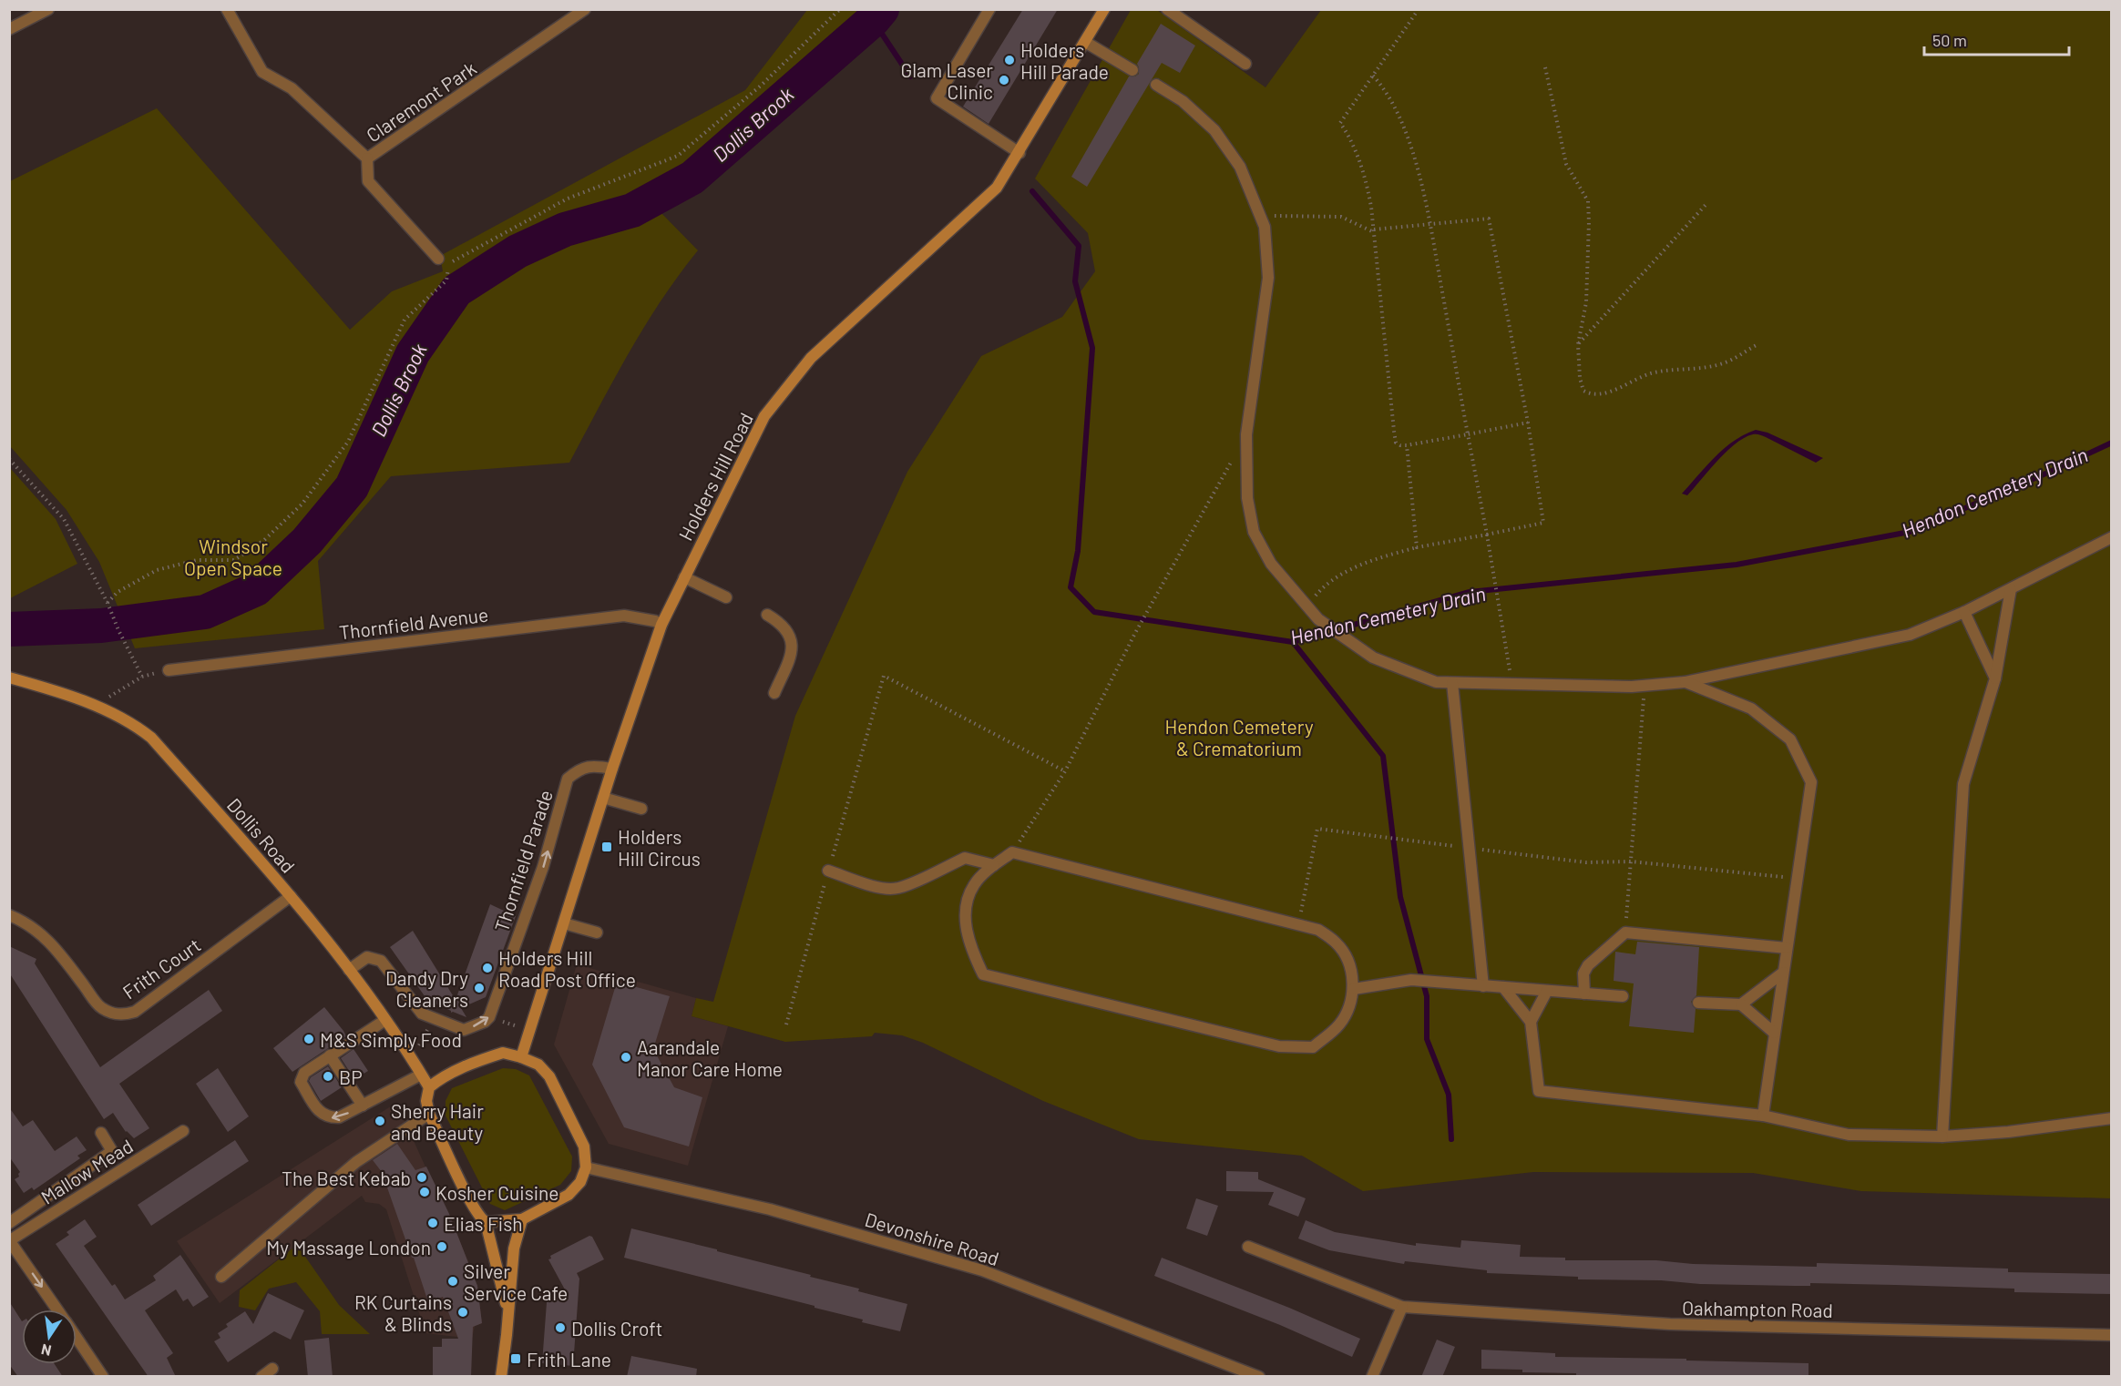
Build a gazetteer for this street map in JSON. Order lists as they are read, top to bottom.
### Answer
{
  "streets": {
    "main road": ["Holders Hill Road", "Dollis Road"],
    "street": [
      "Claremont Park",
      "Thornfield Avenue",
      "Thornfield Parade",
      "Frith Court",
      "Mallow Mead",
      "Devonshire Road",
      "Oakhampton Road"
    ]
  },
  "crossings": [
    ["Holders Hill Road", "Thornfield Avenue"],
    ["Holders Hill Road", "Dollis Road"],
    ["Holders Hill Road", "Thornfield Parade"],
    ["Holders Hill Road", "Devonshire Road"],
    ["Dollis Road", "Frith Court"],
    ["Dollis Road", "Devonshire Road"]
  ],
  "one_way": ["Thornfield Parade"],
  "water": ["Dollis Brook", "Hendon Cemetery Drain"],
  "parks": ["Windsor Open Space", "Hendon Cemetery & Crematorium"],
  "places": {
    "other": [
      "Holders Hill Parade",
      "Glam Laser Clinic",
      "Holders Hill Road Post Office",
      "Dandy Dry Cleaners",
      "M&S Simply Food",
      "Aarandale Manor Care Home",
      "BP",
      "Sherry Hair and Beauty",
      "The Best Kebab",
      "Kosher Cuisine",
      "Elias Fish",
      "My Massage London",
      "Silver Service Cafe",
      "RK Curtains & Blinds",
      "Dollis Croft"
    ],
    "transit": ["Holders Hill Circus", "Frith Lane"]
  },
  "scale_bar": "50 m",
  "north": "bottom"
}
